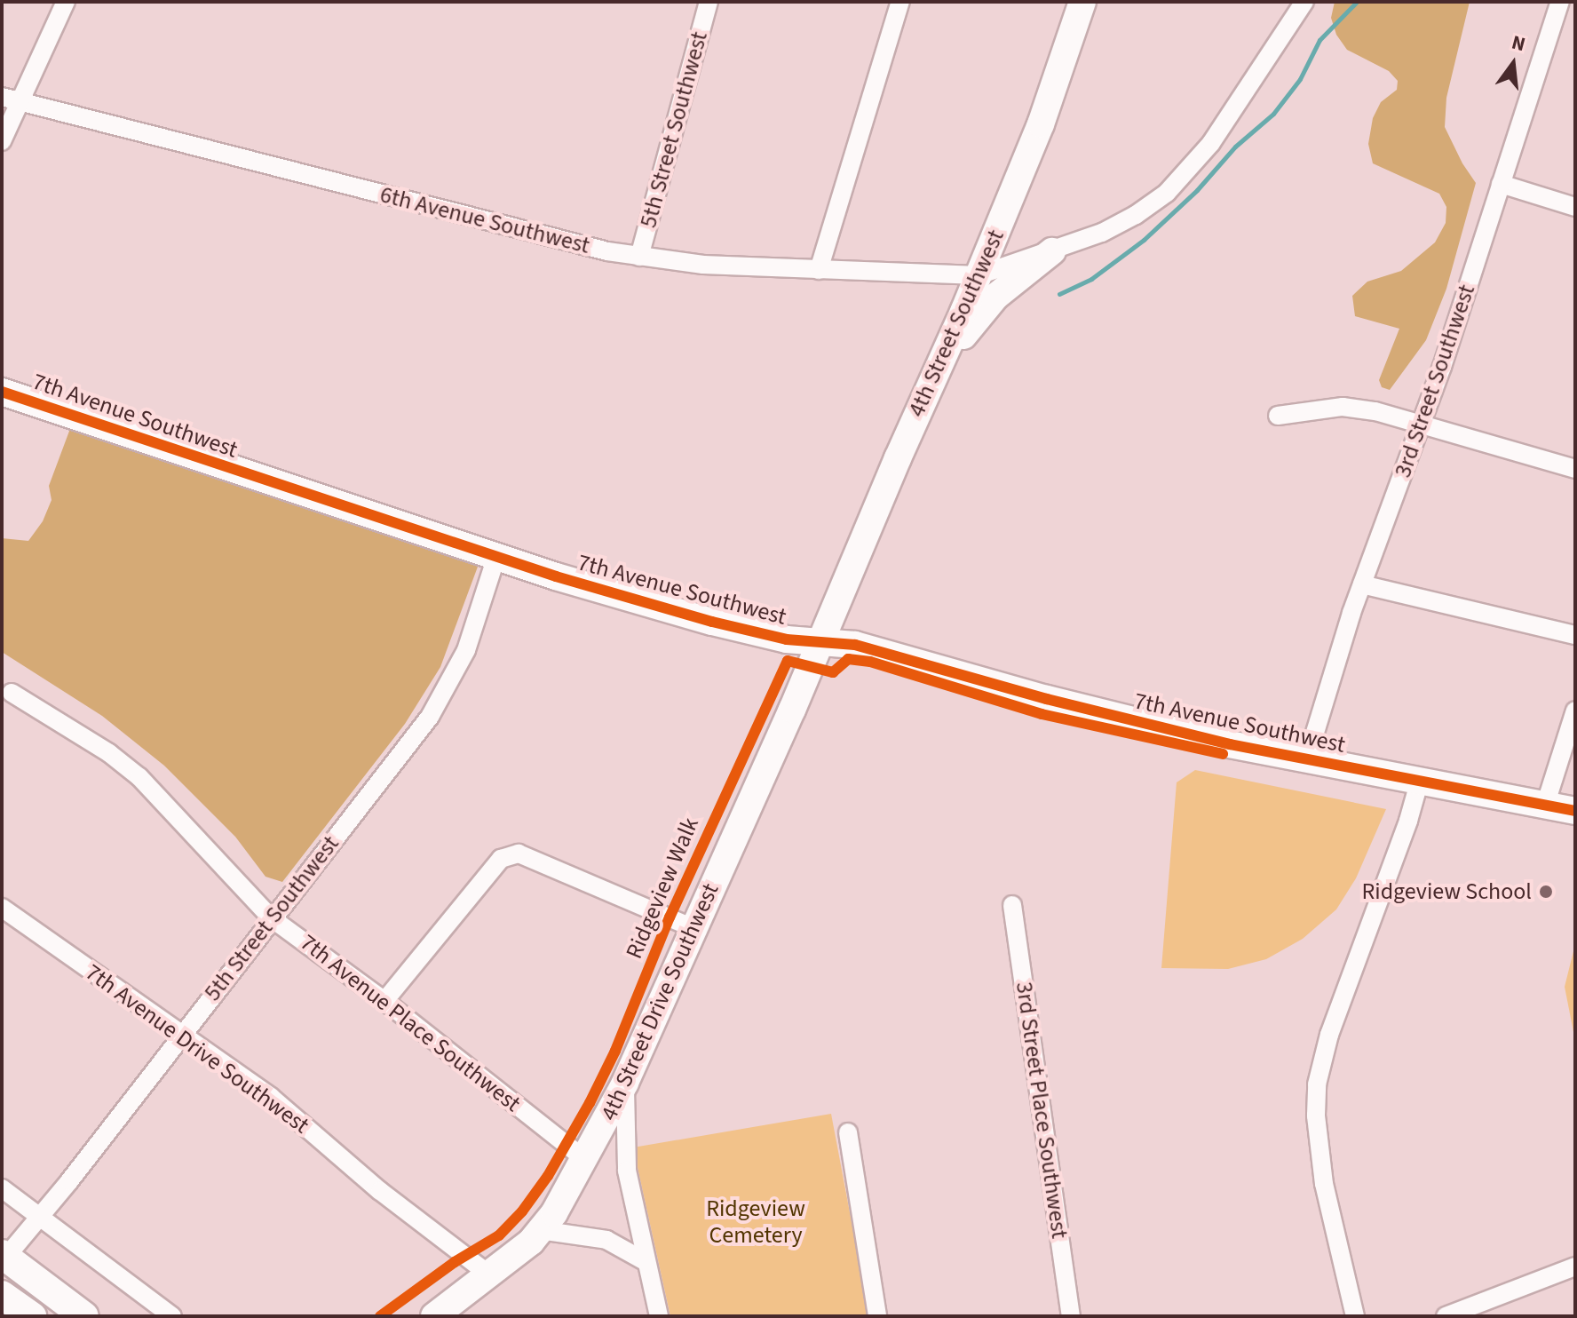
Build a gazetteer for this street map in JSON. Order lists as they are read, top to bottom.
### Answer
{
  "streets": {
    "main road": ["4th Street Southwest", "7th Avenue Southwest", "4th Street Drive Southwest"],
    "street": [
      "5th Street Southwest",
      "6th Avenue Southwest",
      "3rd Street Southwest",
      "7th Avenue Place Southwest",
      "7th Avenue Drive Southwest",
      "3rd Street Place Southwest"
    ],
    "cycle path": ["Ridgeview Walk"]
  },
  "crossings": [
    ["5th Street Southwest", "6th Avenue Southwest"],
    ["5th Street Southwest", "7th Avenue Southwest"],
    ["5th Street Southwest", "7th Avenue Place Southwest"],
    ["5th Street Southwest", "7th Avenue Drive Southwest"],
    ["6th Avenue Southwest", "4th Street Southwest"],
    ["4th Street Southwest", "7th Avenue Southwest"],
    ["4th Street Southwest", "4th Street Drive Southwest"],
    ["3rd Street Southwest", "7th Avenue Southwest"],
    ["7th Avenue Southwest", "4th Street Drive Southwest"],
    ["4th Street Drive Southwest", "7th Avenue Place Southwest"],
    ["4th Street Drive Southwest", "7th Avenue Drive Southwest"]
  ],
  "parks": ["Ridgeview Cemetery"],
  "places": ["Ridgeview School"],
  "north": "top"
}
